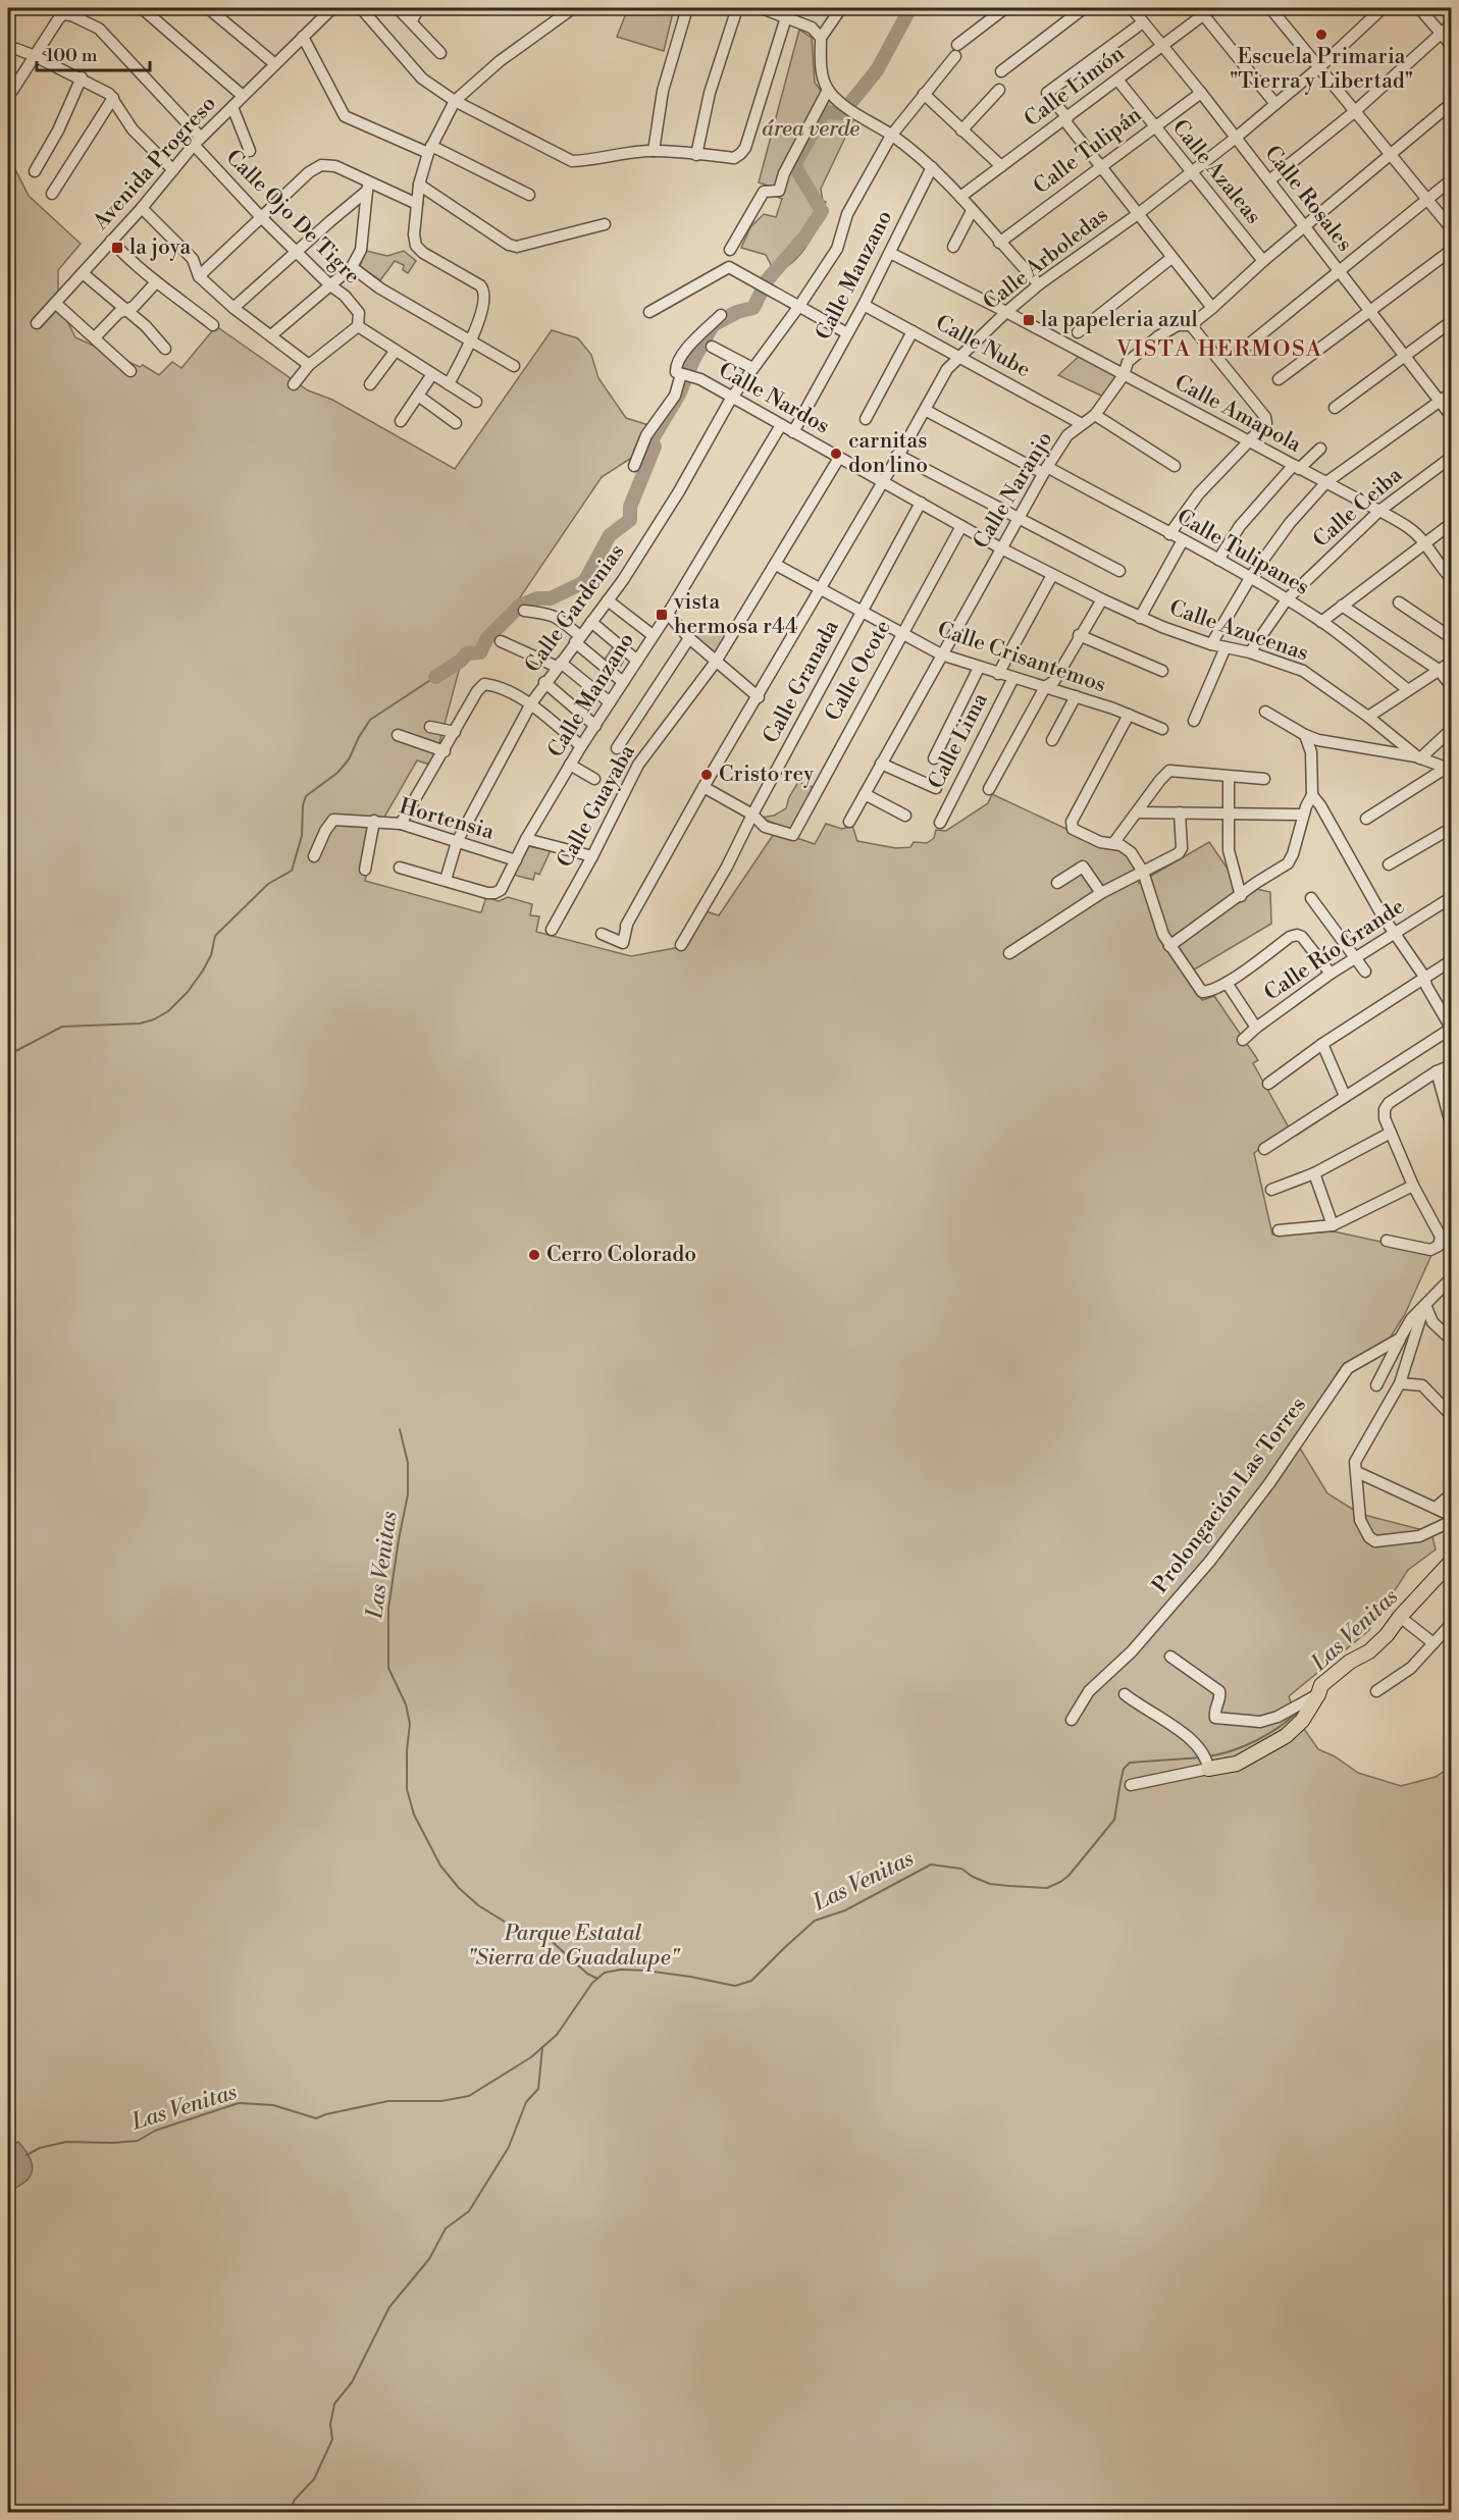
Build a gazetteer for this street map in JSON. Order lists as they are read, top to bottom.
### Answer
{
  "streets": {
    "street": [
      "Calle Limón",
      "Calle Tulipán",
      "Avenida Progreso",
      "Calle Azaleas",
      "Calle Rosales",
      "Calle Ojo De Tigre",
      "Calle Arboledas",
      "Calle Manzano",
      "Calle Nube",
      "Calle Nardos",
      "Calle Amapola",
      "Calle Naranjo",
      "Calle Ceiba",
      "Calle Tulipanes",
      "Calle Gardenias",
      "Calle Azucenas",
      "Calle Crisantemos",
      "Calle Ocote",
      "Calle Granada",
      "Calle Lima",
      "Calle Guayaba",
      "Hortensia",
      "Calle Río Grande",
      "Prolongación Las Torres"
    ]
  },
  "crossings": [
    ["Calle Limón", "Calle Azaleas"],
    ["Calle Limón", "Calle Rosales"],
    ["Calle Tulipán", "Calle Azaleas"],
    ["Calle Tulipán", "Calle Rosales"],
    ["Avenida Progreso", "Calle Ojo De Tigre"],
    ["Calle Azaleas", "Calle Arboledas"],
    ["Calle Azaleas", "Calle Naranjo"],
    ["Calle Rosales", "Calle Arboledas"],
    ["Calle Rosales", "Calle Naranjo"],
    ["Calle Arboledas", "Calle Nube"],
    ["Calle Arboledas", "Calle Nardos"],
    ["Calle Arboledas", "Calle Amapola"],
    ["Calle Arboledas", "Calle Tulipanes"],
    ["Calle Arboledas", "Calle Crisantemos"],
    ["Calle Manzano", "Calle Nube"],
    ["Calle Manzano", "Calle Nardos"],
    ["Calle Manzano", "Calle Amapola"],
    ["Calle Manzano", "Calle Gardenias"],
    ["Calle Manzano", "Hortensia"],
    ["Calle Nube", "Calle Naranjo"],
    ["Calle Nardos", "Calle Naranjo"],
    ["Calle Nardos", "Calle Gardenias"],
    ["Calle Nardos", "Calle Azucenas"],
    ["Calle Nardos", "Calle Ocote"],
    ["Calle Nardos", "Calle Granada"],
    ["Calle Nardos", "Calle Guayaba"],
    ["Calle Amapola", "Calle Naranjo"],
    ["Calle Amapola", "Calle Ceiba"],
    ["Calle Naranjo", "Calle Tulipanes"],
    ["Calle Naranjo", "Calle Azucenas"],
    ["Calle Naranjo", "Calle Crisantemos"],
    ["Calle Ceiba", "Calle Tulipanes"],
    ["Calle Ceiba", "Calle Azucenas"],
    ["Calle Gardenias", "Hortensia"],
    ["Calle Azucenas", "Calle Lima"],
    ["Calle Crisantemos", "Calle Ocote"],
    ["Calle Crisantemos", "Calle Granada"],
    ["Calle Crisantemos", "Calle Lima"],
    ["Calle Crisantemos", "Calle Guayaba"],
    ["Calle Ocote", "Calle Granada"]
  ],
  "districts": ["VISTA HERMOSA"],
  "water": ["Las Venitas"],
  "parks": ["área verde", "Parque Estatal \"Sierra de Guadalupe\""],
  "places": {
    "other": [
      "Escuela Primaria \"Tierra y Libertad\"",
      "carnitas don lino",
      "Cristo rey",
      "Cerro Colorado"
    ],
    "transit": ["la joya", "la papeleria azul", "vista hermosa r44"]
  },
  "scale_bar": "100 m"
}
